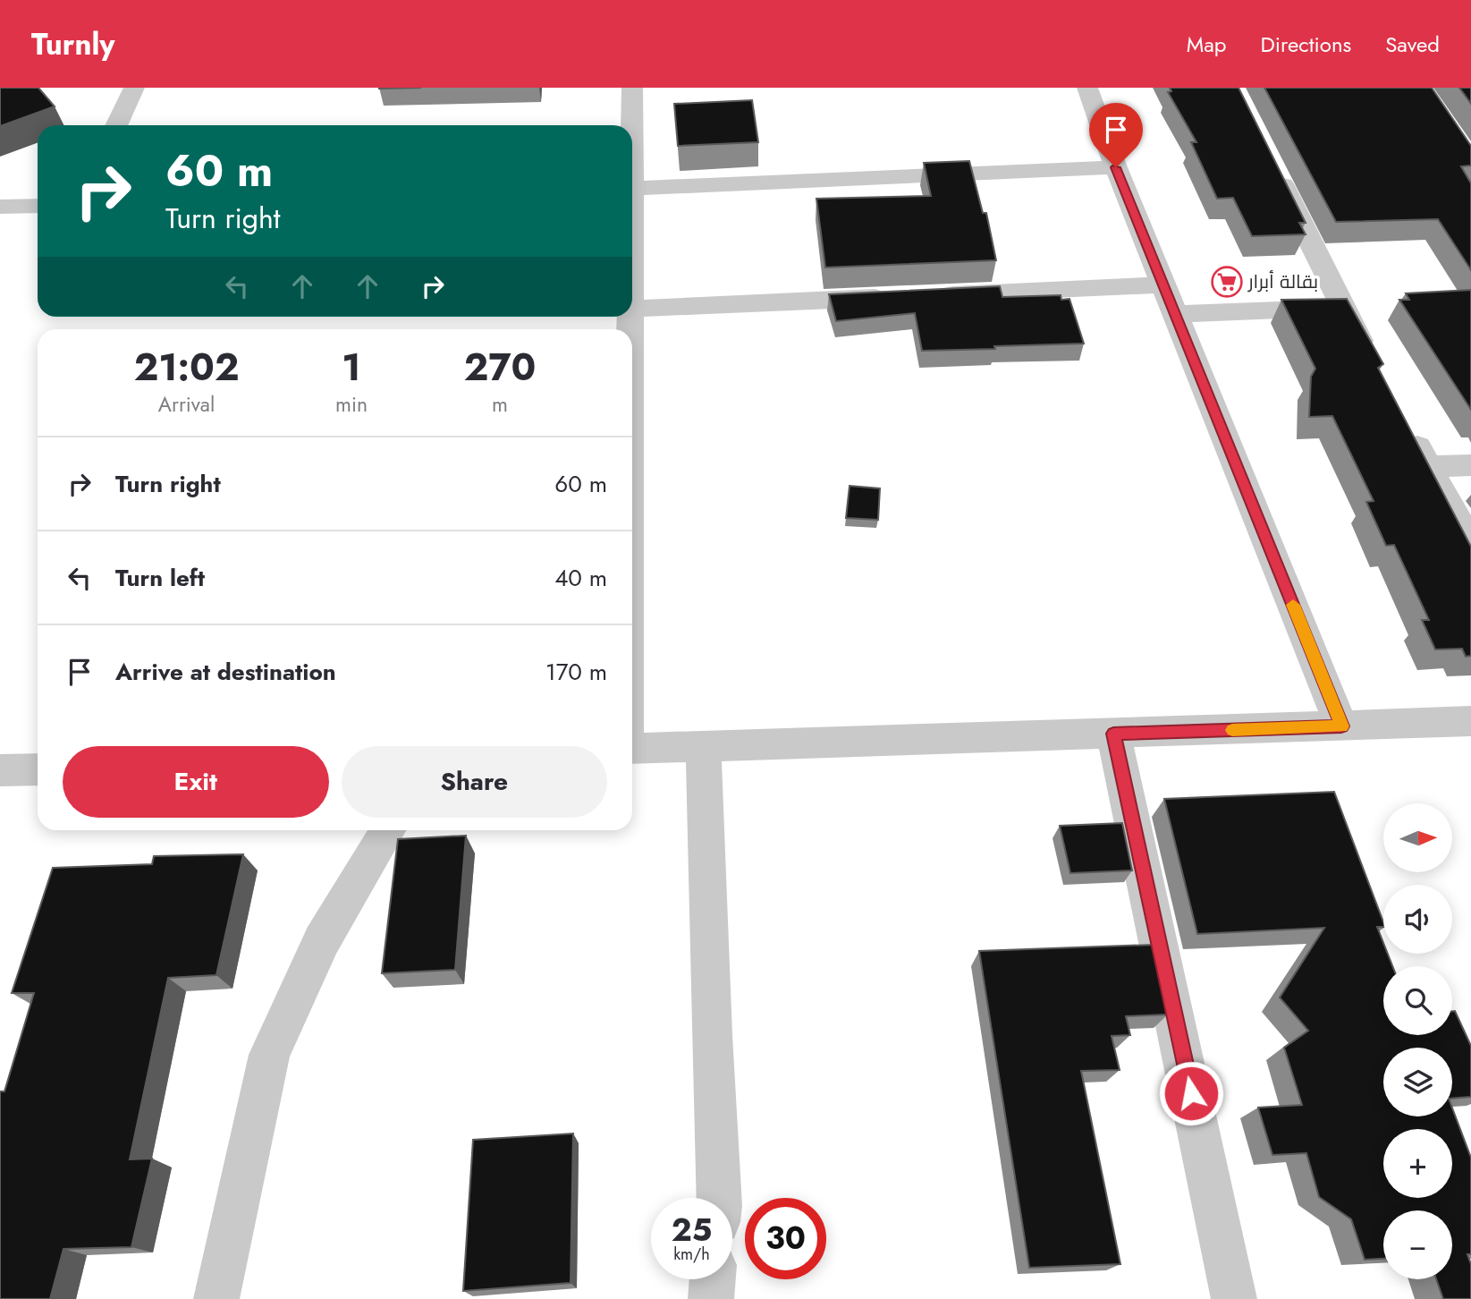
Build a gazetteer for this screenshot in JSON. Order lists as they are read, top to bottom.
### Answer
{
  "places": {
    "supermarket": ["بقالة أبرار"]
  },
  "north": "right",
  "page": {
    "header": "Turnly",
    "nav": ["Map", "Directions", "Saved"],
    "turn": ["60 m", "Turn right"],
    "eta": [
      "21:02",
      "Arrival",
      "1",
      "min",
      "270",
      "m"
    ],
    "list": [
      {
        "name": "Turn right",
        "value": "60 m"
      },
      {
        "name": "Turn left",
        "value": "40 m"
      },
      {
        "name": "Arrive at destination",
        "value": "170 m"
      }
    ],
    "buttons": ["Exit", "Share"],
    "map_buttons": ["+", "−"],
    "speed": "25 km/h",
    "limit": "30"
  }
}
